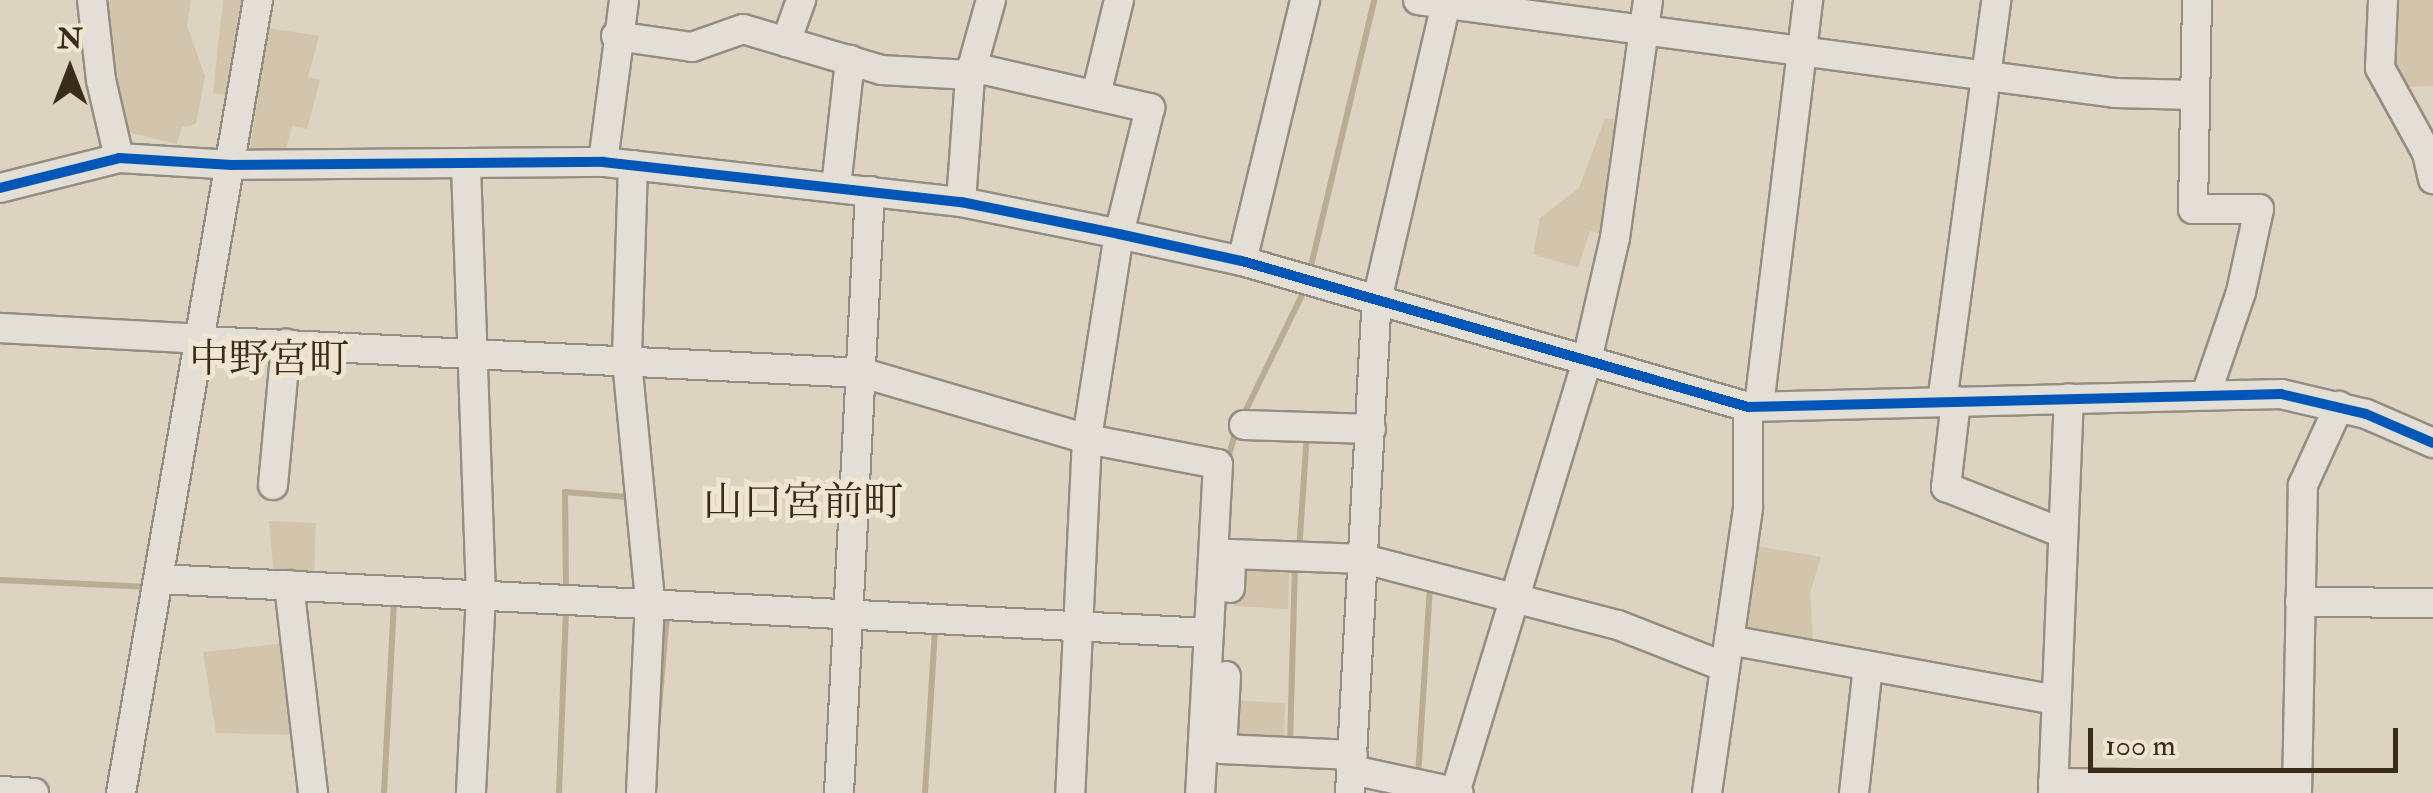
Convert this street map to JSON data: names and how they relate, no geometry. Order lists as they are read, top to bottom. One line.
{"districts":["中野宮町","山口宮前町"],"scale_bar":"100 m","north":"top"}
